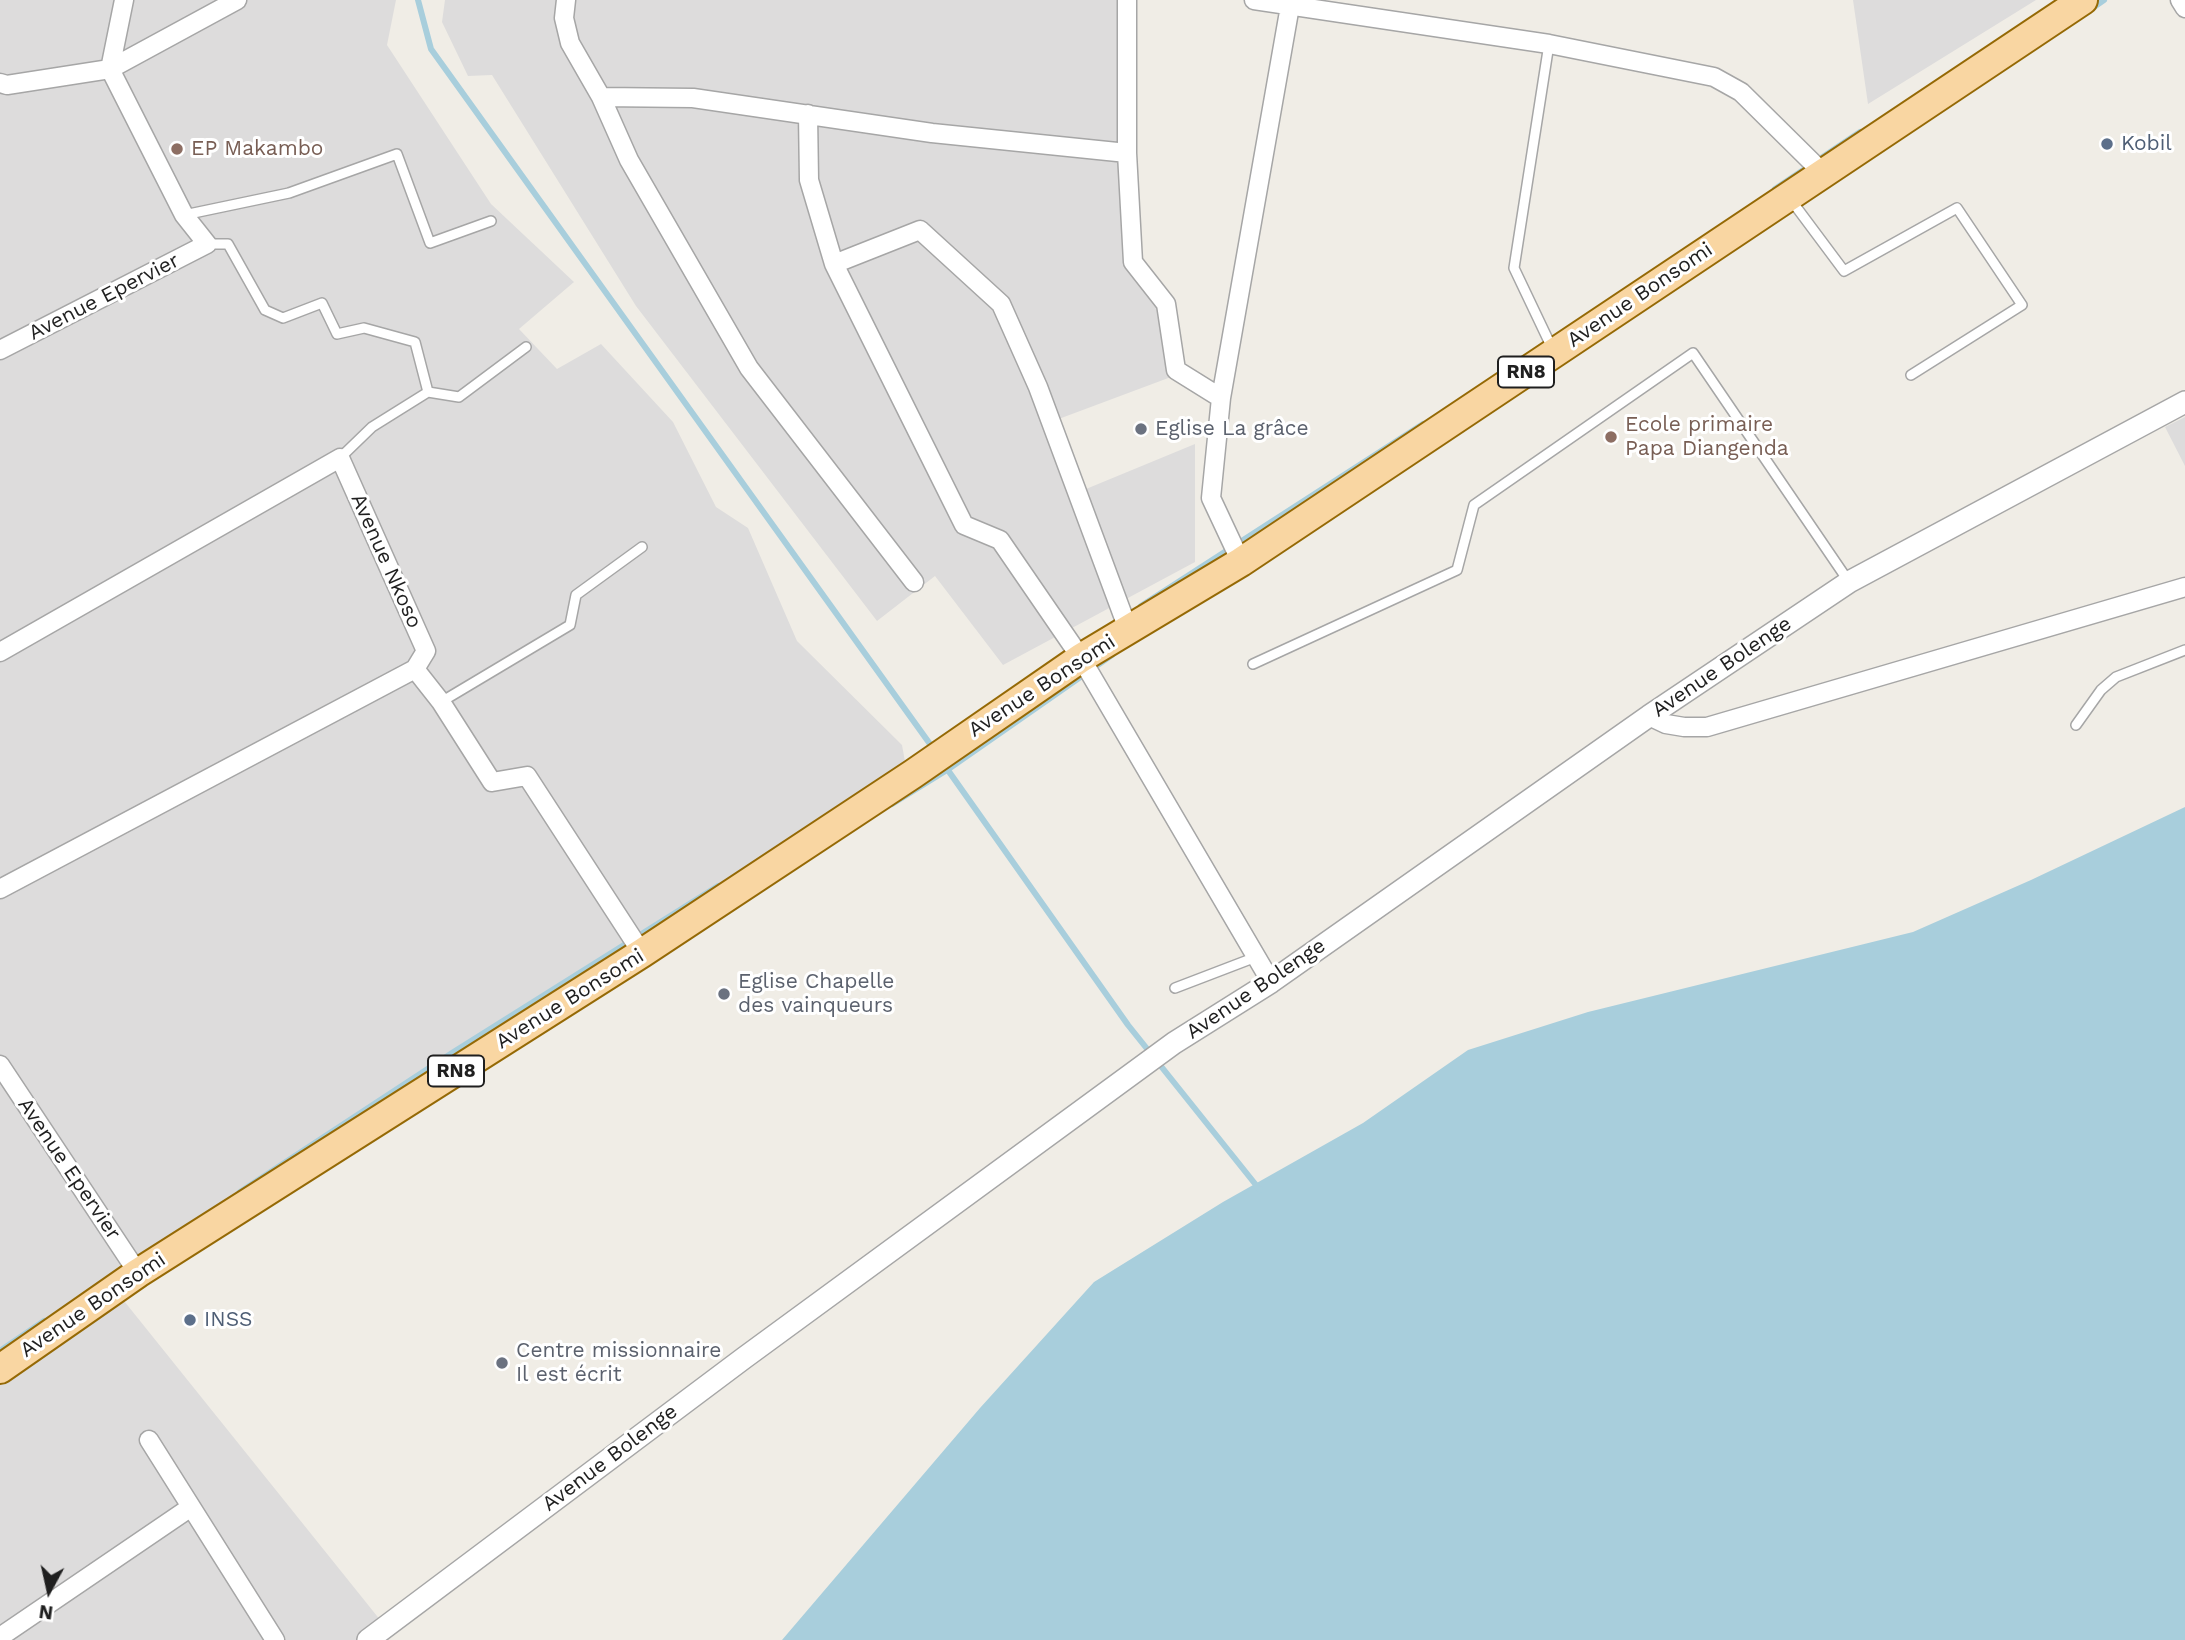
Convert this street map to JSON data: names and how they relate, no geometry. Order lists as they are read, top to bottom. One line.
{"streets":{"main road":["Avenue Bonsomi","RN8"],"street":["Avenue Epervier","Avenue Nkoso","Avenue Bolenge"]},"crossings":[["Avenue Bonsomi","Avenue Epervier"]],"places":["Kobil","EP Makambo","Eglise La grâce","Ecole primaire Papa Diangenda","Eglise Chapelle des vainqueurs","INSS","Centre missionnaire Il est écrit"],"north":"bottom"}
